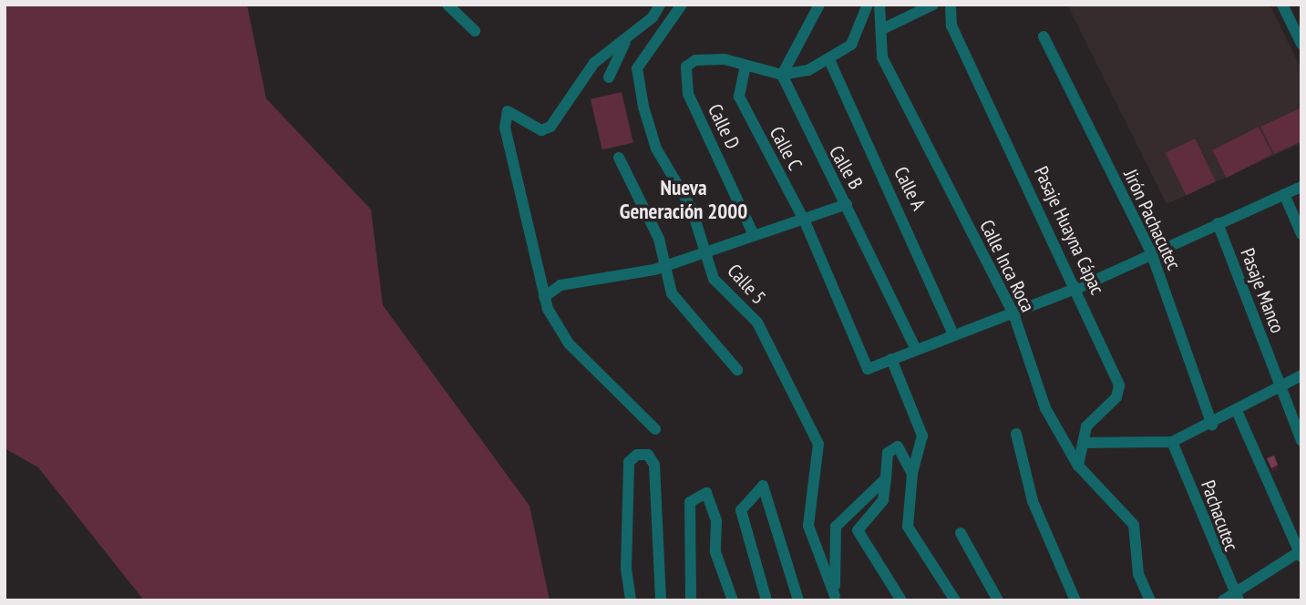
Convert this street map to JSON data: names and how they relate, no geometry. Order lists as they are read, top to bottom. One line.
{"streets":{"street":["Calle D","Calle C","Calle B","Calle A","Jirón Pachacutec","Pasaje Huayna Cápac","Calle Inca Roca","Calle 5","Pasaje Manco","Pachacutec"]},"crossings":[["Calle D","Calle C"],["Pasaje Huayna Cápac","Calle Inca Roca"]],"districts":["Nueva Generación 2000"]}
